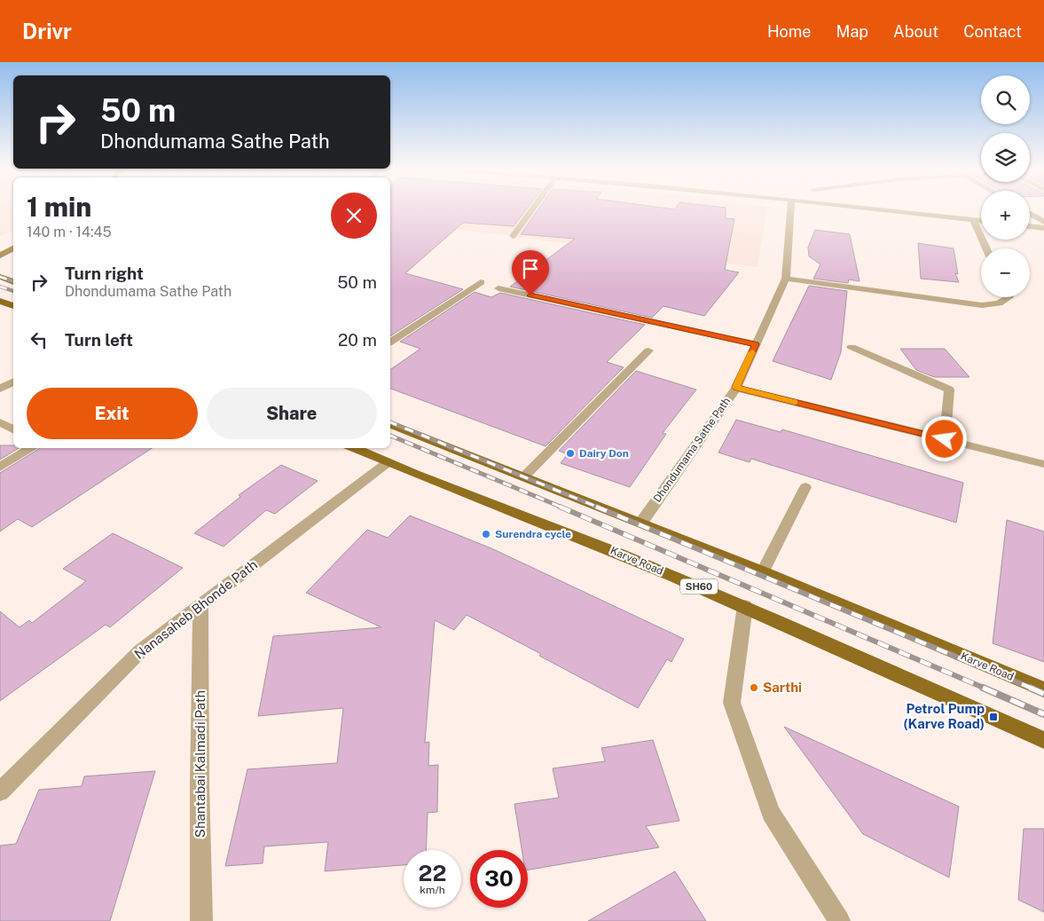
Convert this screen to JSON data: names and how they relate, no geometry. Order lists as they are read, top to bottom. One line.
{"streets":{"main road":["Karve Road","SH60"],"street":["Dhondumama Sathe Path","Nanasaheb Bhonde Path","Shantabai Kalmadi Path"]},"crossings":[["Dhondumama Sathe Path","Karve Road"],["Karve Road","Nanasaheb Bhonde Path"],["Nanasaheb Bhonde Path","Shantabai Kalmadi Path"]],"places":{"other":["Dairy Don","Surendra cycle","Sarthi"],"transit":["Petrol Pump (Karve Road)"]},"page":{"header":"Drivr","nav":["Home","Map","About","Contact"],"map_buttons":["+","−"],"turn":["50 m","Dhondumama Sathe Path"],"heading":["1 min","140 m · 14:45"],"list":[{"name":"Turn right","note":"Dhondumama Sathe Path","value":"50 m"},{"name":"Turn left","value":"20 m"}],"buttons":["Exit","Share"],"speed":"22 km/h","limit":"30"}}
